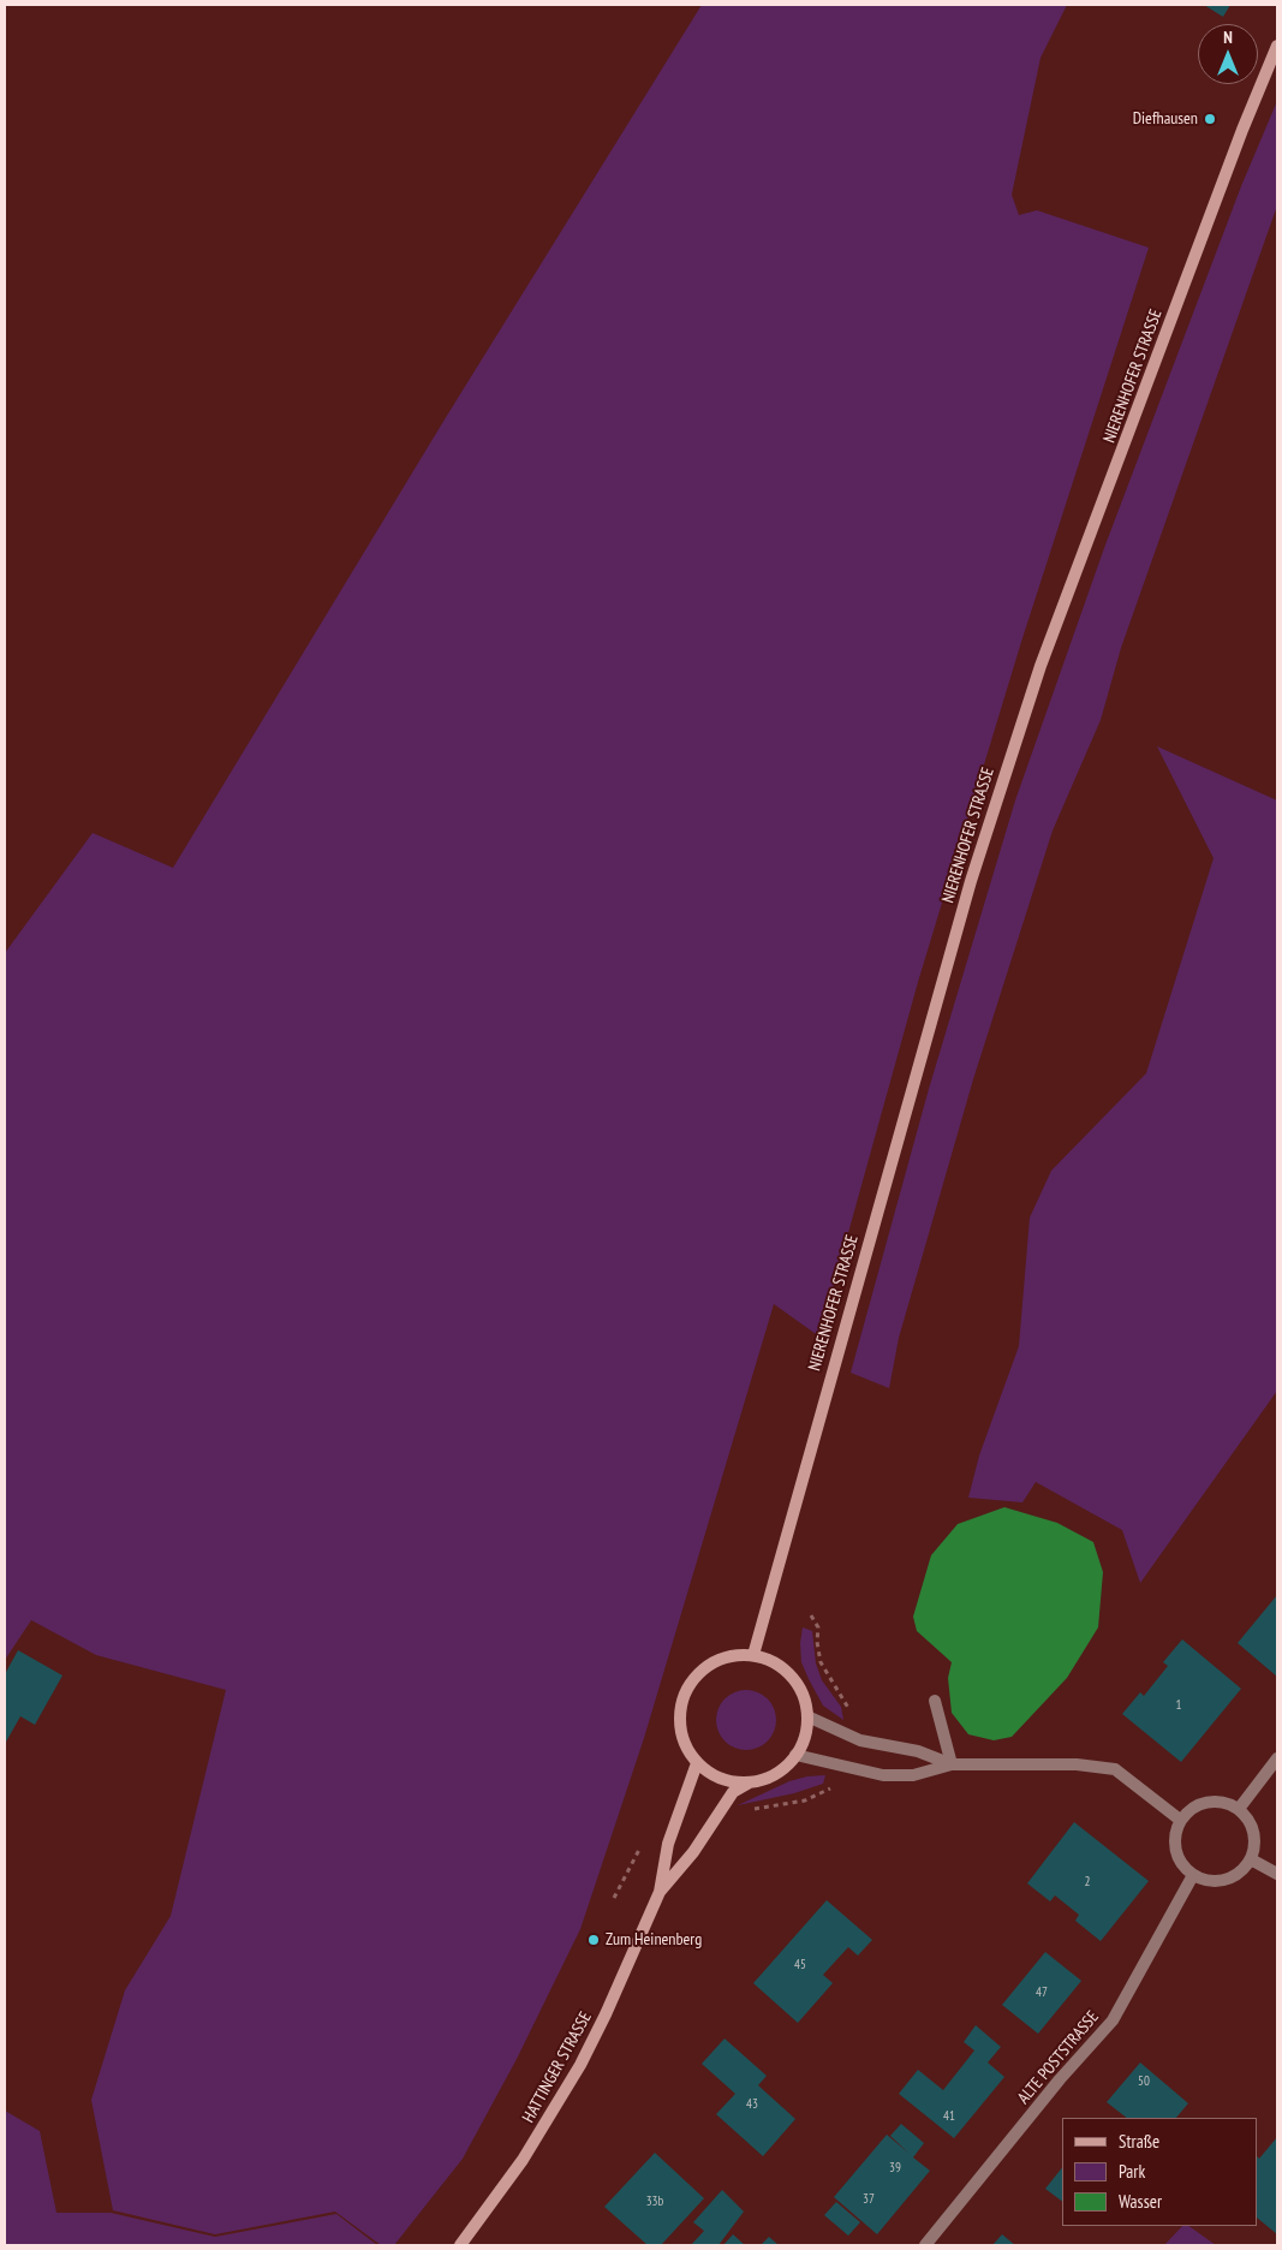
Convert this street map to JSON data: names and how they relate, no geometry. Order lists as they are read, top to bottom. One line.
{"streets":{"main road":["NIERENHOFER STRASSE","HATTINGER STRASSE"],"street":["ALTE POSTSTRASSE"]},"crossings":[["NIERENHOFER STRASSE","HATTINGER STRASSE"]],"places":["Diefhausen","Zum Heinenberg"],"house_numbers":["1","2","45","47","50","43","41","39","37","33b"],"legend":["Straße","Park","Wasser"],"north":"top"}
